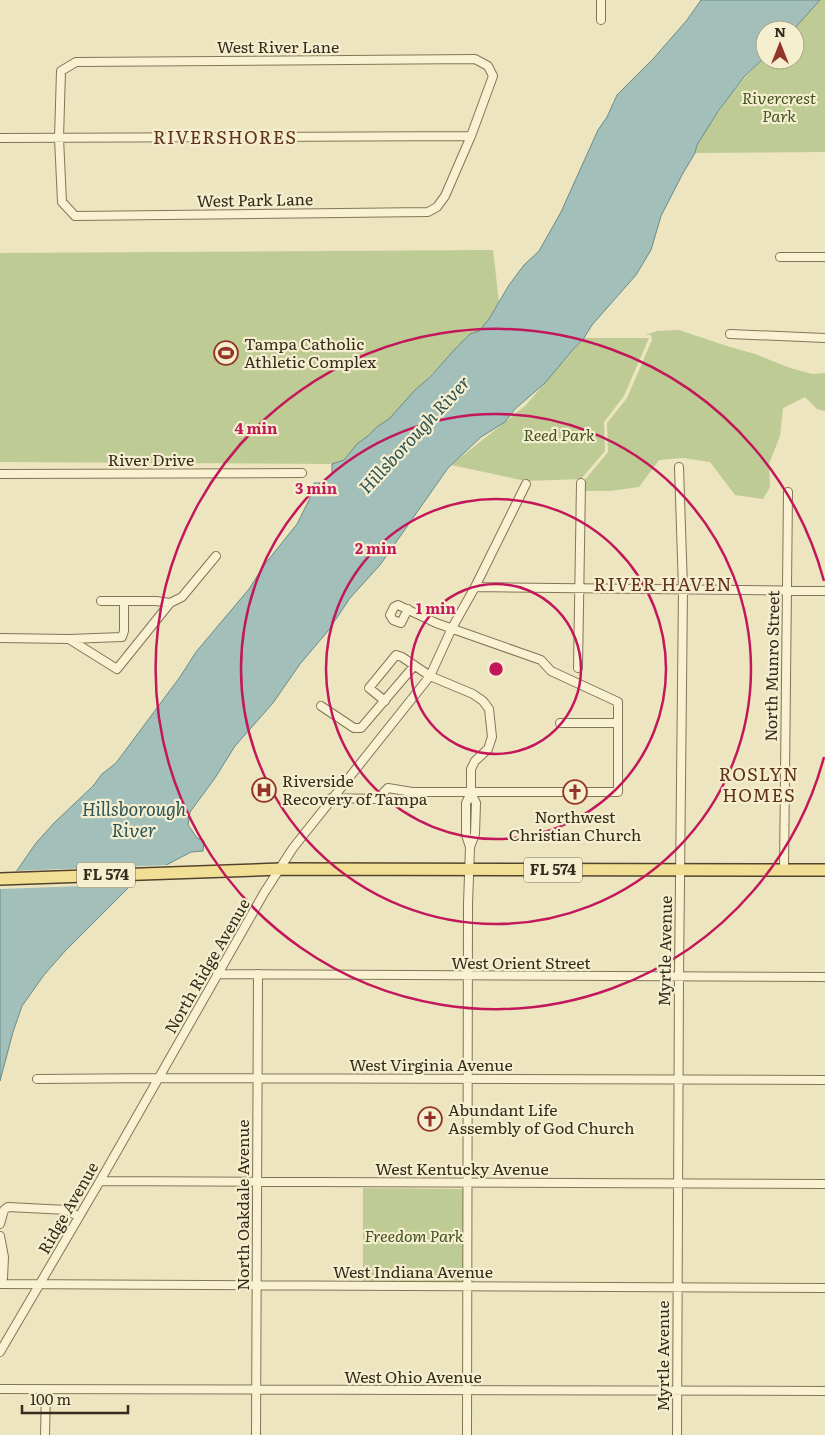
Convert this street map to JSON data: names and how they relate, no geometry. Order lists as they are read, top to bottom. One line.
{"streets":{"main road":["FL 574"],"street":["West River Lane","West Park Lane","River Drive","North Munro Street","Myrtle Avenue","West Orient Street","North Ridge Avenue","West Virginia Avenue","West Kentucky Avenue","North Oakdale Avenue","Ridge Avenue","West Indiana Avenue","West Ohio Avenue"]},"crossings":[["West River Lane","West Park Lane"],["North Munro Street","FL 574"],["FL 574","Myrtle Avenue"],["FL 574","North Ridge Avenue"],["Myrtle Avenue","West Orient Street"],["Myrtle Avenue","West Virginia Avenue"],["Myrtle Avenue","West Kentucky Avenue"],["Myrtle Avenue","West Indiana Avenue"],["Myrtle Avenue","West Ohio Avenue"],["West Orient Street","North Ridge Avenue"],["West Orient Street","North Oakdale Avenue"],["North Ridge Avenue","West Virginia Avenue"],["North Ridge Avenue","Ridge Avenue"],["West Virginia Avenue","North Oakdale Avenue"],["West Virginia Avenue","Ridge Avenue"],["West Kentucky Avenue","North Oakdale Avenue"],["West Kentucky Avenue","Ridge Avenue"],["North Oakdale Avenue","West Indiana Avenue"],["North Oakdale Avenue","West Ohio Avenue"],["Ridge Avenue","West Indiana Avenue"]],"districts":["RIVERSHORES","RIVER HAVEN","ROSLYN HOMES"],"water":["Hillsborough River"],"parks":["Rivercrest Park","Reed Park","Freedom Park"],"places":{"sports":["Tampa Catholic Athletic Complex"],"hospital":["Riverside Recovery of Tampa"],"church":["Northwest Christian Church","Abundant Life Assembly of God Church"]},"scale_bar":"100 m","north":"top","rings":["4 min","3 min","2 min","1 min"]}
